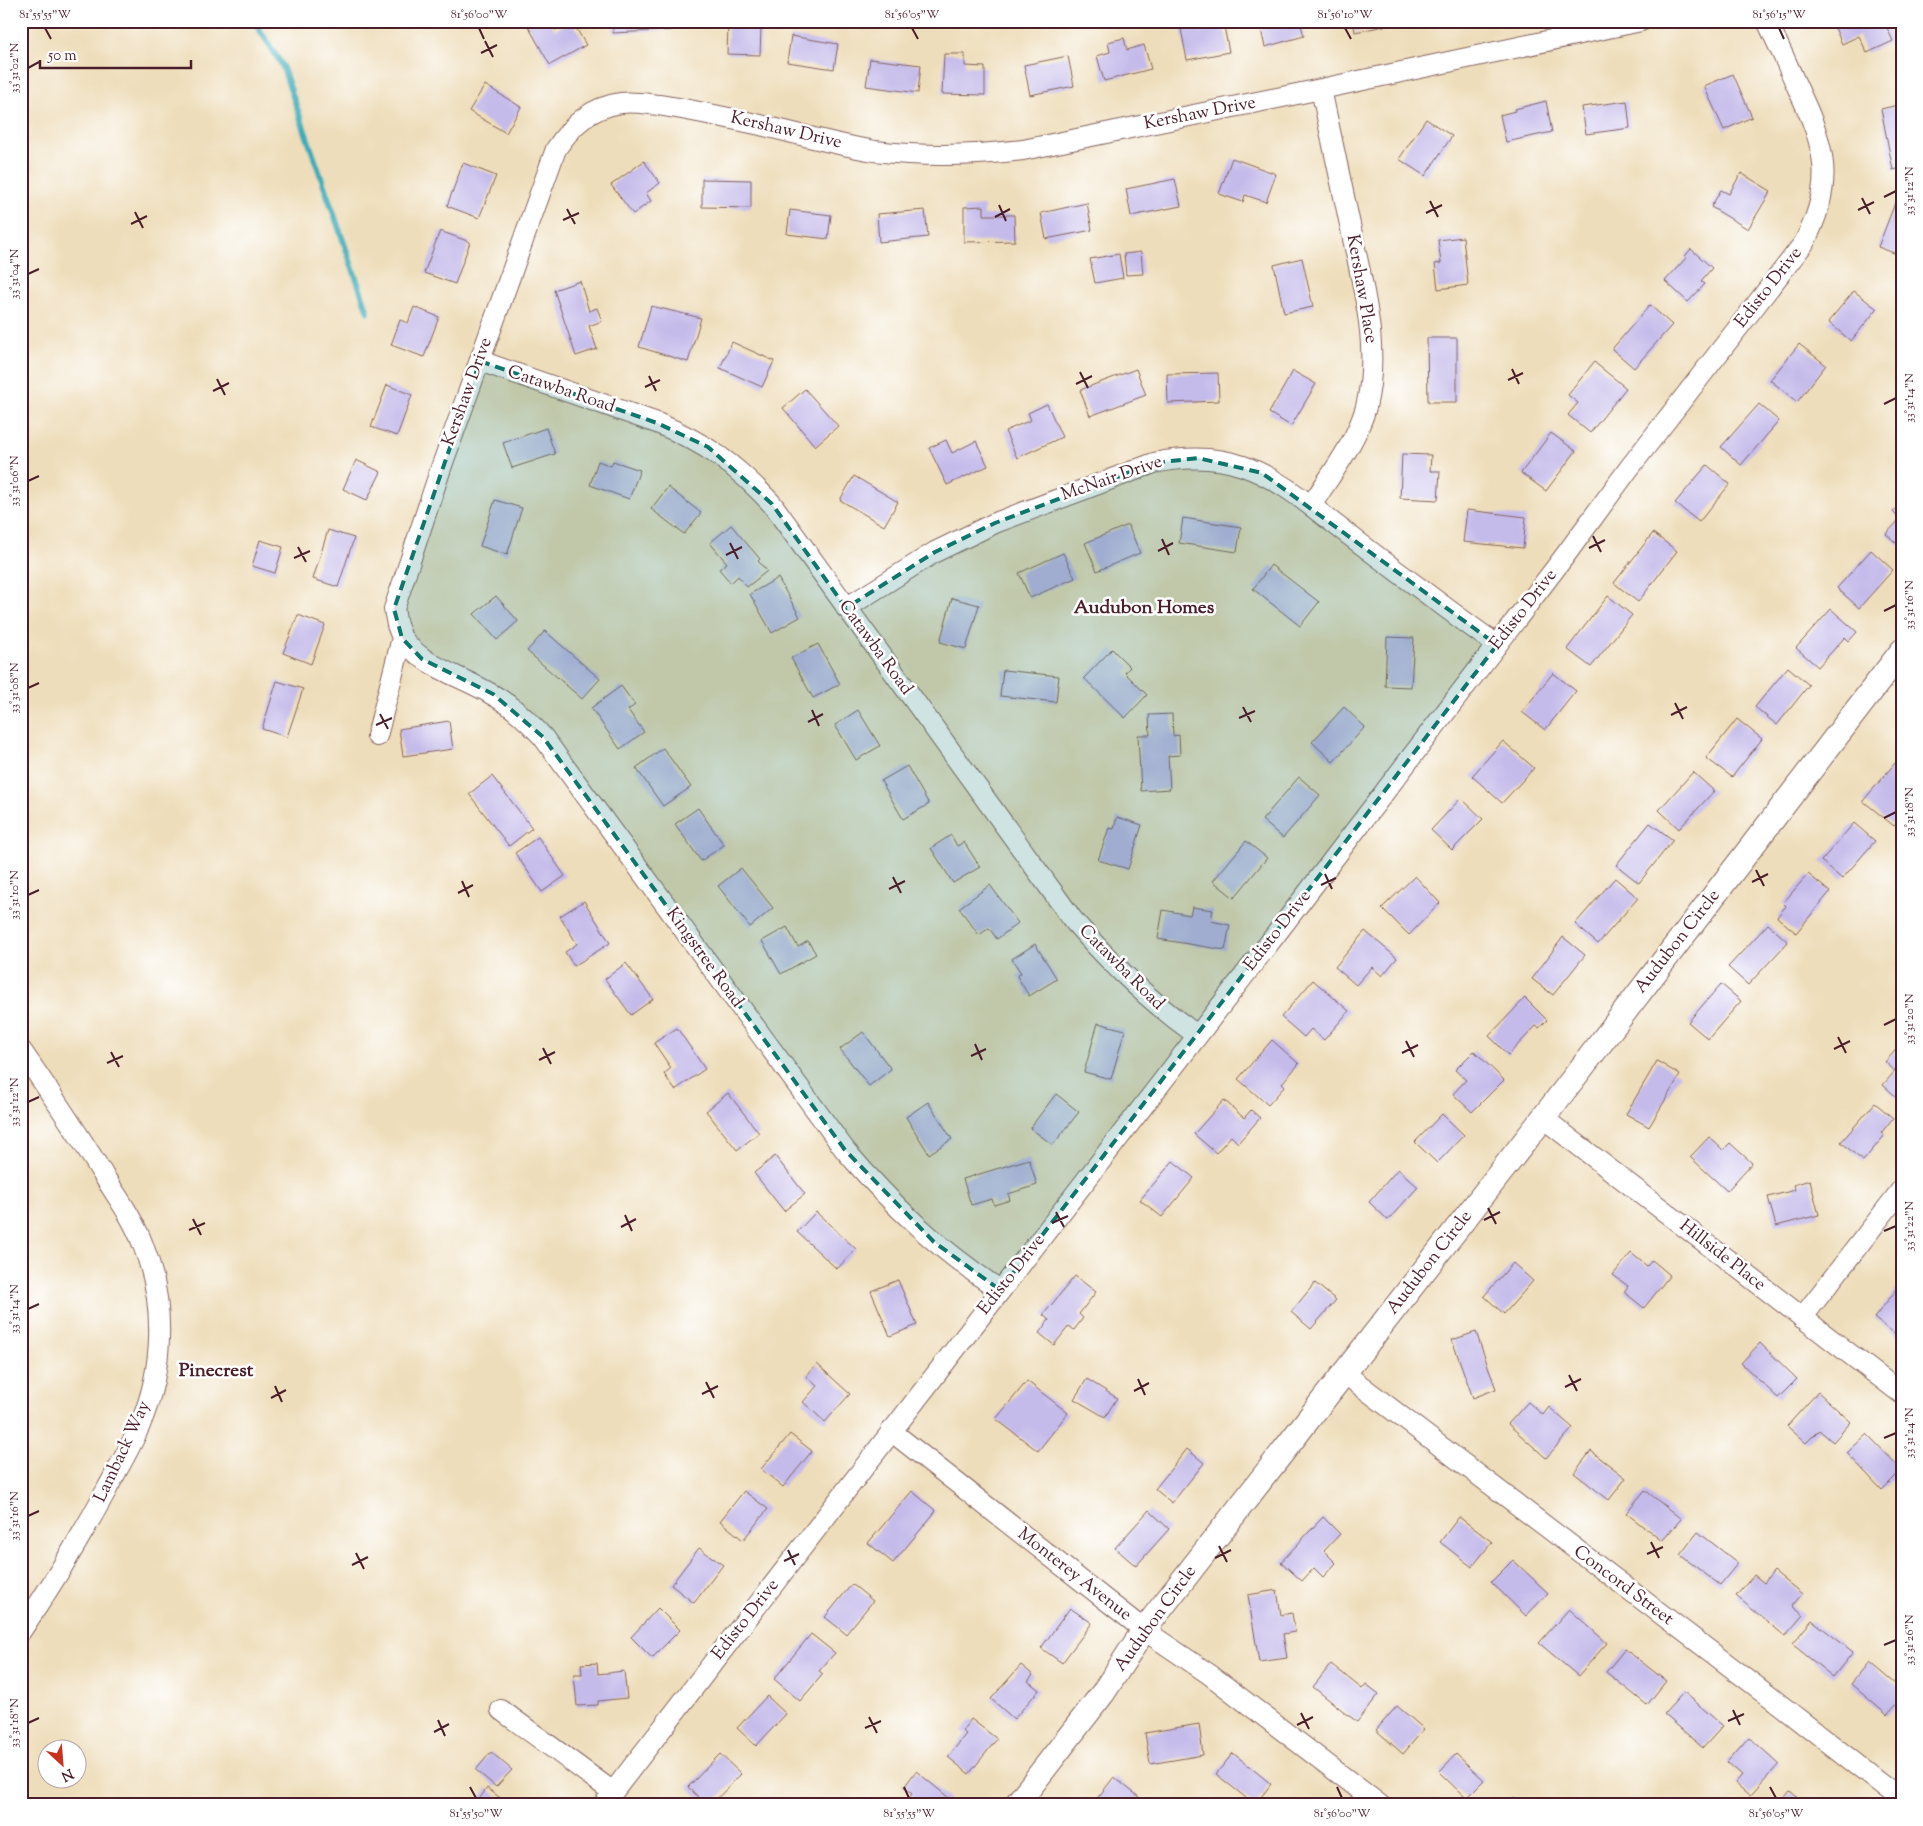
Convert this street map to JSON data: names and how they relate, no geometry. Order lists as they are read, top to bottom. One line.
{"streets":{"street":["Kershaw Drive","Edisto Drive","Kershaw Place","Catawba Road","McNair Drive","Audubon Circle","Kingstree Road","Hillside Place","Lamback Way","Monterey Avenue","Concord Street"]},"crossings":[["Kershaw Drive","Kershaw Place"],["Kershaw Drive","Catawba Road"],["Kershaw Drive","Kingstree Road"],["Edisto Drive","Catawba Road"],["Edisto Drive","McNair Drive"],["Edisto Drive","Kingstree Road"],["Edisto Drive","Monterey Avenue"],["Kershaw Place","McNair Drive"],["Catawba Road","McNair Drive"],["Audubon Circle","Hillside Place"],["Audubon Circle","Monterey Avenue"],["Audubon Circle","Concord Street"]],"districts":["Audubon Homes","Pinecrest"],"scale_bar":"50 m","north":"bottom right","coordinates":["81°55'55\"W","81°56'00\"W","81°56'05\"W","81°56'10\"W","81°56'15\"W","33°31'02\"N","33°31'12\"N","33°31'04\"N","33°31'14\"N","33°31'06\"N","33°31'16\"N","33°31'08\"N","33°31'18\"N","33°31'10\"N","33°31'20\"N","33°31'22\"N","33°31'24\"N","33°31'26\"N","81°55'50\"W"]}
